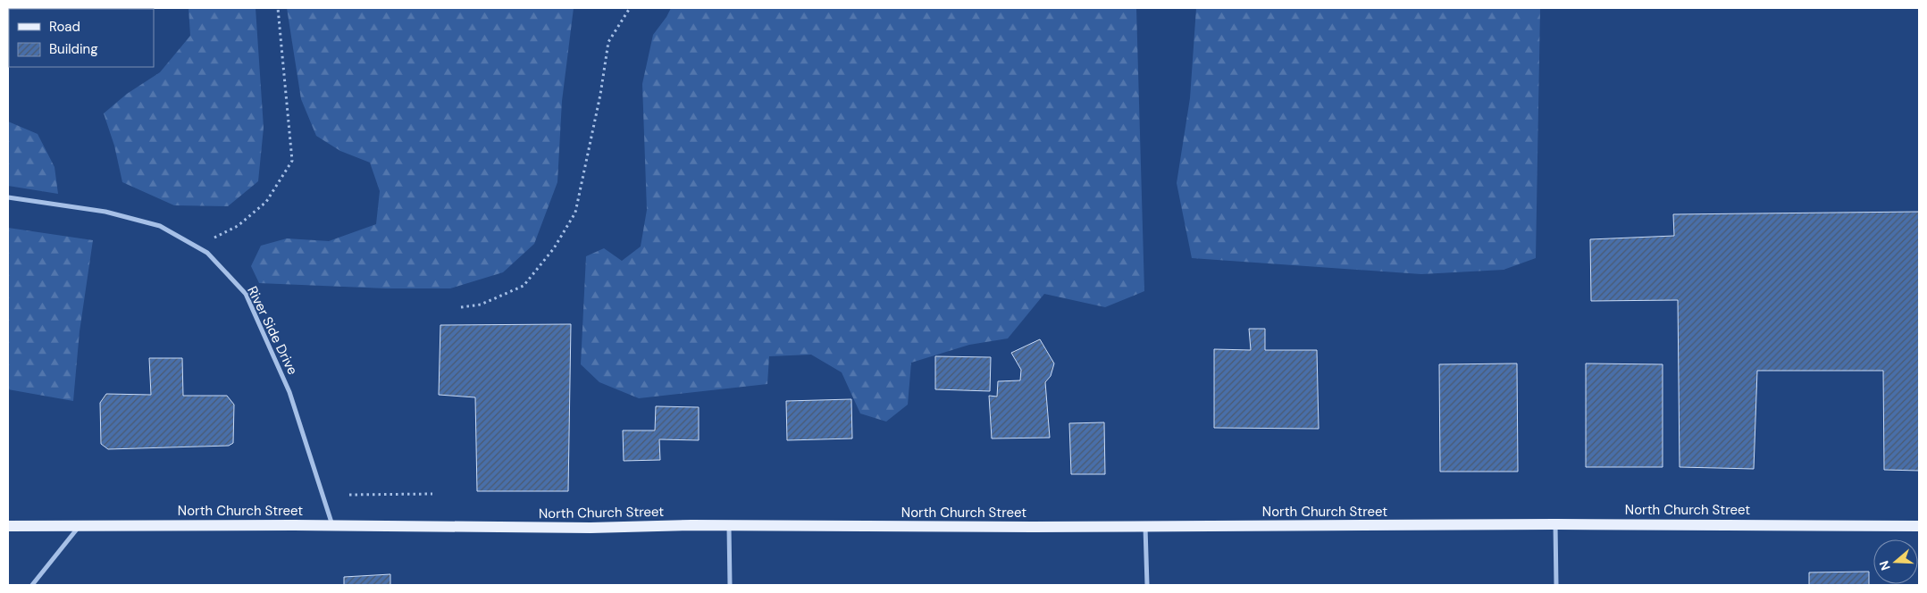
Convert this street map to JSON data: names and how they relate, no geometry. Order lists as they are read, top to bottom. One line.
{"streets":{"main road":["North Church Street"],"street":["River Side Drive"]},"crossings":[["River Side Drive","North Church Street"]],"legend":["Road","Building"],"north":"left"}
